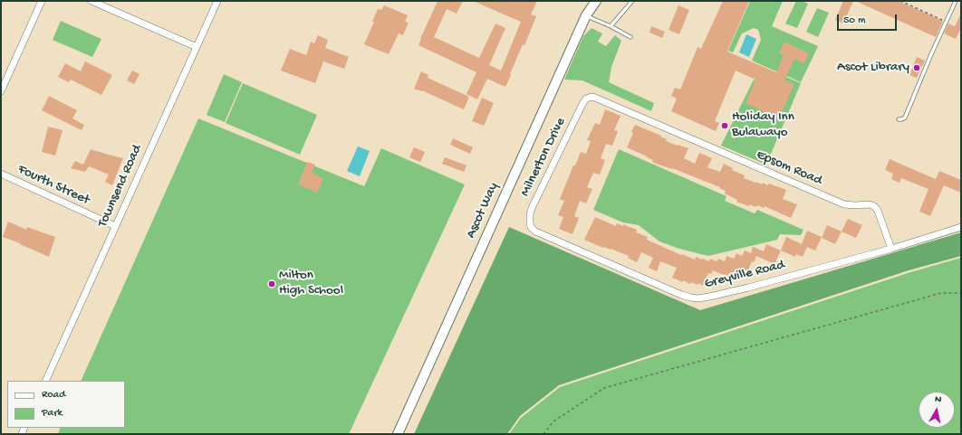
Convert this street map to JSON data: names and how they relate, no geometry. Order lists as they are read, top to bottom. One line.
{"streets":{"main road":["Ascot Way"],"street":["Milnerton Drive","Epsom Road","Fourth Street","Townsend Road","Greyville Road"]},"crossings":[["Milnerton Drive","Epsom Road"],["Milnerton Drive","Greyville Road"],["Epsom Road","Greyville Road"],["Fourth Street","Townsend Road"]],"places":["Ascot Library","Holiday Inn Bulawayo","Milton High School"],"legend":["Road","Park"],"scale_bar":"50 m","north":"top"}
